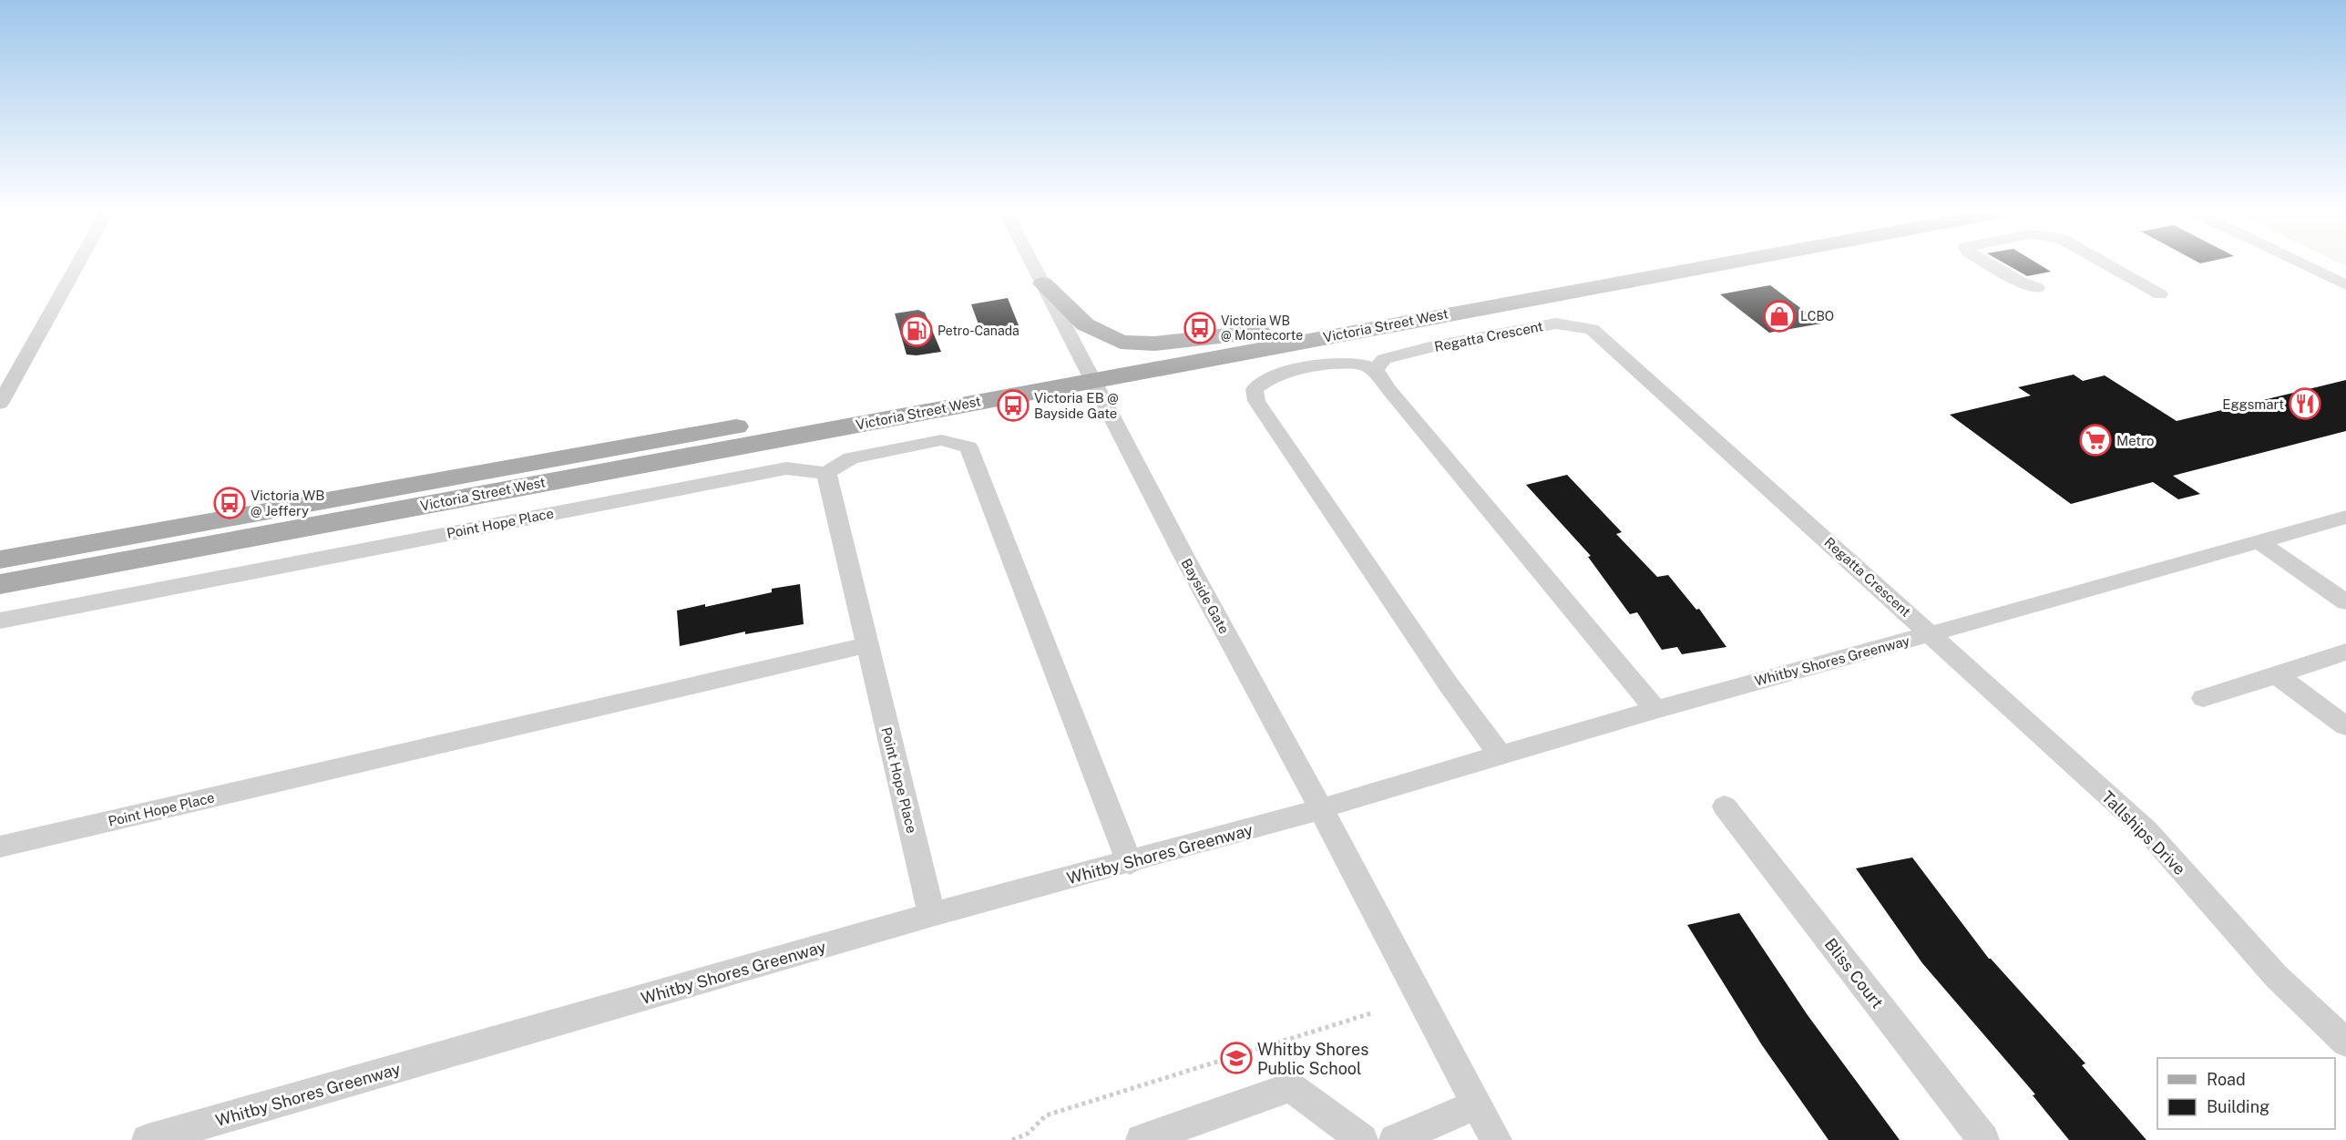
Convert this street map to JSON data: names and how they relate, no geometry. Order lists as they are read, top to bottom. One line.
{"streets":{"main road":["Victoria Street West"],"street":["Regatta Crescent","Point Hope Place","Bayside Gate","Whitby Shores Greenway","Tallships Drive","Bliss Court"]},"crossings":[["Victoria Street West","Bayside Gate"],["Regatta Crescent","Whitby Shores Greenway"],["Regatta Crescent","Tallships Drive"],["Point Hope Place","Whitby Shores Greenway"],["Bayside Gate","Whitby Shores Greenway"],["Whitby Shores Greenway","Tallships Drive"]],"places":{"shop":["LCBO"],"bus stop":["Victoria WB @ Montecorte","Victoria EB @ Bayside Gate","Victoria WB @ Jeffery"],"fuel station":["Petro-Canada"],"restaurant":["Eggsmart"],"supermarket":["Metro"],"school or university":["Whitby Shores Public School"]},"legend":["Road","Building"]}
